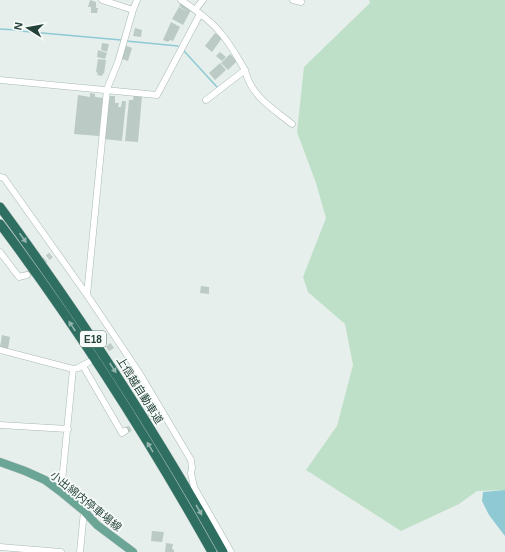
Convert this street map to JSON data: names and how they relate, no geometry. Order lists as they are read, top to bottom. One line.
{"streets":{"highway":["E18","上信越自動車道"],"main road":["小出綿内停車場線"]},"north":"left"}
